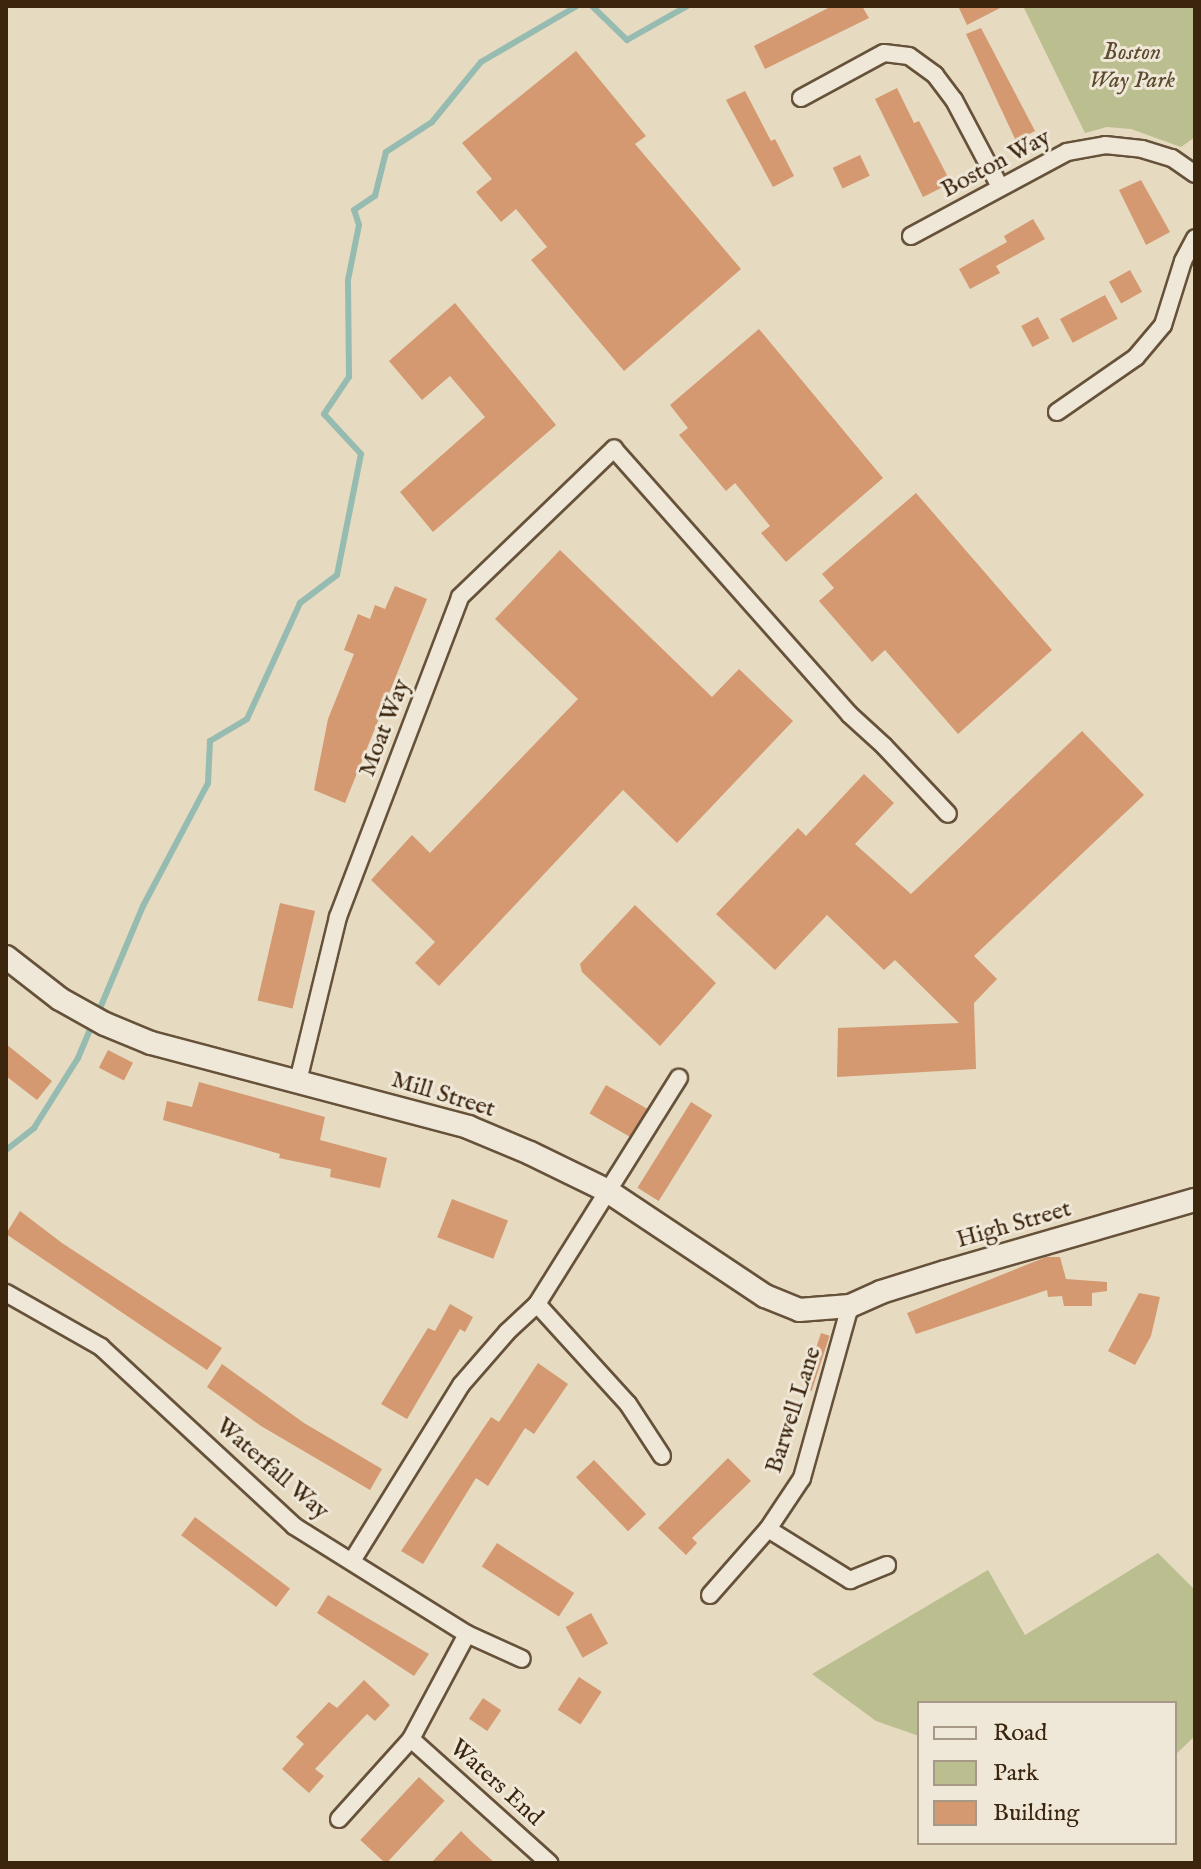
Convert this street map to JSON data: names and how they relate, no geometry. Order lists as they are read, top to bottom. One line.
{"streets":{"street":["Boston Way","Moat Way","Mill Street","High Street","Barwell Lane","Waterfall Way","Waters End"]},"crossings":[["Moat Way","Mill Street"],["Mill Street","High Street"],["Mill Street","Barwell Lane"],["High Street","Barwell Lane"]],"parks":["Boston Way Park"],"legend":["Road","Park","Building"]}
